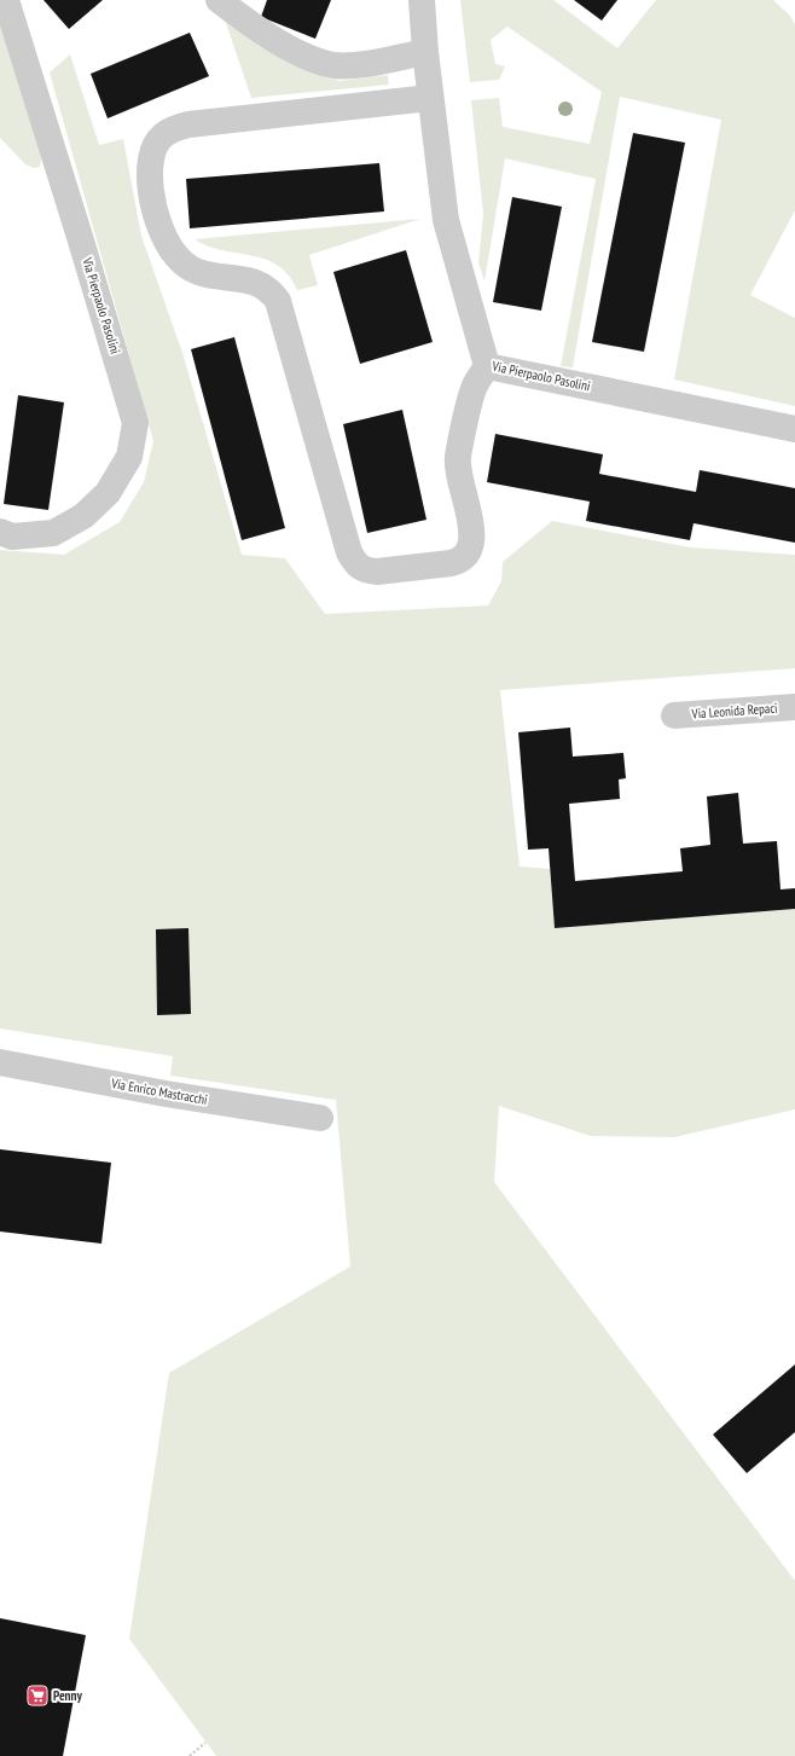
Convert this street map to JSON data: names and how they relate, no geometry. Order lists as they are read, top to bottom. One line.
{"streets":{"street":["Via Pierpaolo Pasolini","Via Leonida Repaci","Via Enrico Mastracchi"]},"places":{"supermarket":["Penny"]}}
